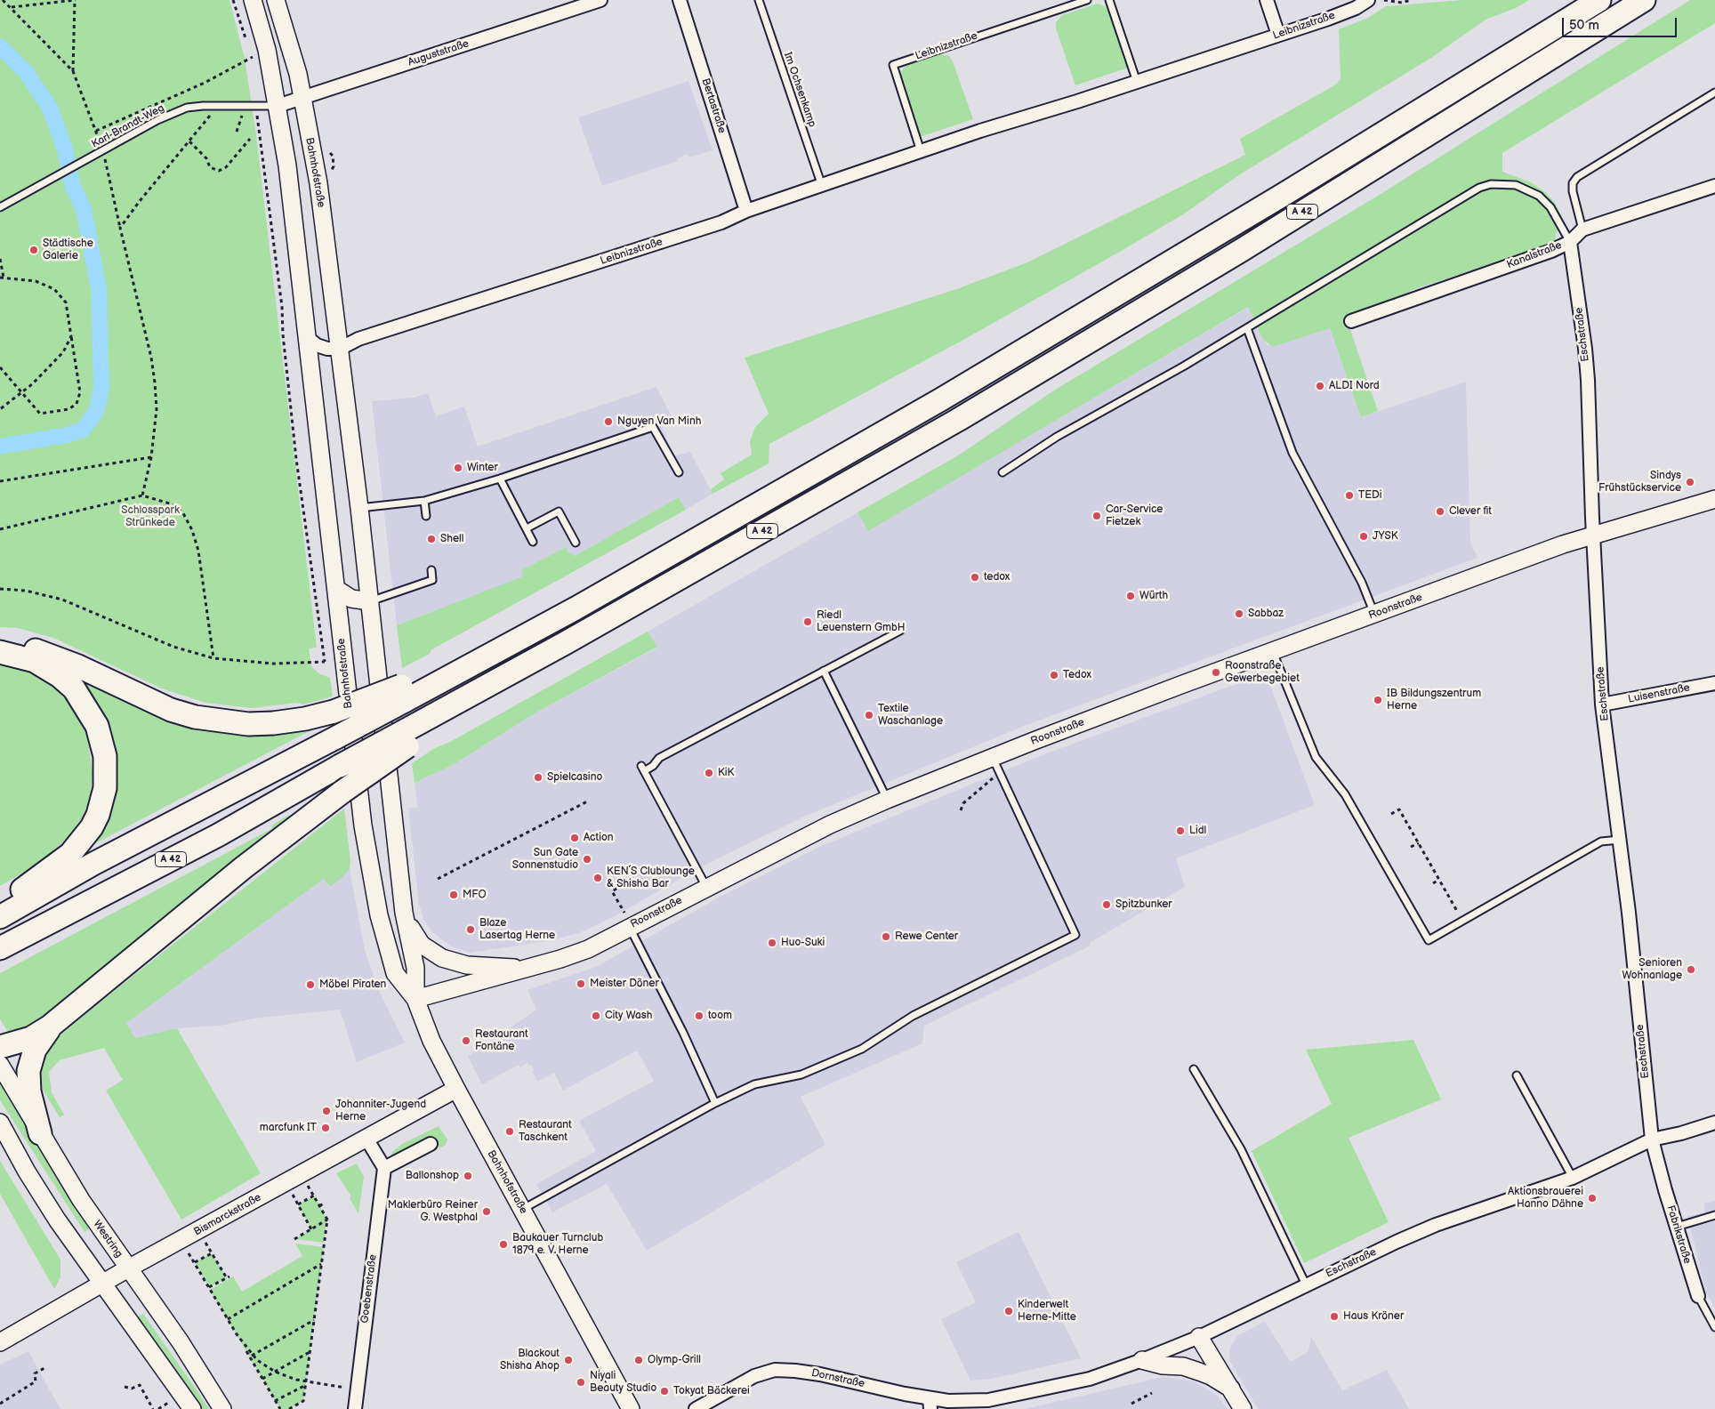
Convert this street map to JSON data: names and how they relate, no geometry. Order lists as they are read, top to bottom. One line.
{"streets":{"highway":["A 42"],"street":["Leibnizstraße","Auguststraße","Bertastraße","Bahnhofstraße","Kanalstraße","Eschstraße","Roonstraße","Luisenstraße","Bismarckstraße","Fabrikstraße","Westring","Goebenstraße","Dornstraße"],"lane":["Im Ochsenkamp","Karl-Brandt-Weg"]},"crossings":[["Leibnizstraße","Im Ochsenkamp"],["Leibnizstraße","Bertastraße"],["Leibnizstraße","Bahnhofstraße"],["Auguststraße","Karl-Brandt-Weg"],["Auguststraße","Bahnhofstraße"],["Karl-Brandt-Weg","Bahnhofstraße"],["Bahnhofstraße","Roonstraße"],["Bahnhofstraße","Bismarckstraße"],["Kanalstraße","Eschstraße"],["Eschstraße","Roonstraße"],["Eschstraße","Luisenstraße"],["Eschstraße","Fabrikstraße"],["Eschstraße","Dornstraße"],["Bismarckstraße","Westring"]],"parks":["Schlosspark Strünkede"],"places":["Städtische Galerie","ALDI Nord","Nguyen Van Minh","Winter","Sindys Frühstückservice","TEDi","Clever fit","Car-Service Fietzek","JYSK","Shell","tedox","Würth","Sabbaz","Riedl Leuenstern GmbH","Roonstraße Gewerbegebiet","Tedox","IB Bildungszentrum Herne","Textile Waschanlage","KiK","Spielcasino","Lidl","Action","Sun Gate Sonnenstudio","KEN´S Clublounge & Shisha Bar","MFO","Spitzbunker","Blaze Lasertag Herne","Rewe Center","Huo-Suki","Senioren Wohnanlage","Meister Döner","Möbel Piraten","City Wash","toom","Restaurant Fontäne","Johanniter-Jugend Herne","marcfunk IT","Restaurant Taschkent","Ballonshop","Aktionsbrauerei Hanno Dähne","Maklerbüro Reiner G. Westphal","Baukauer Turnclub 1879 e. V. Herne","Kinderwelt Herne-Mitte","Haus Kröner","Blackout Shisha Ahop","Olymp-Grill","Niyali Beauty Studio","Tokyat Bäckerei"],"scale_bar":"50 m"}
